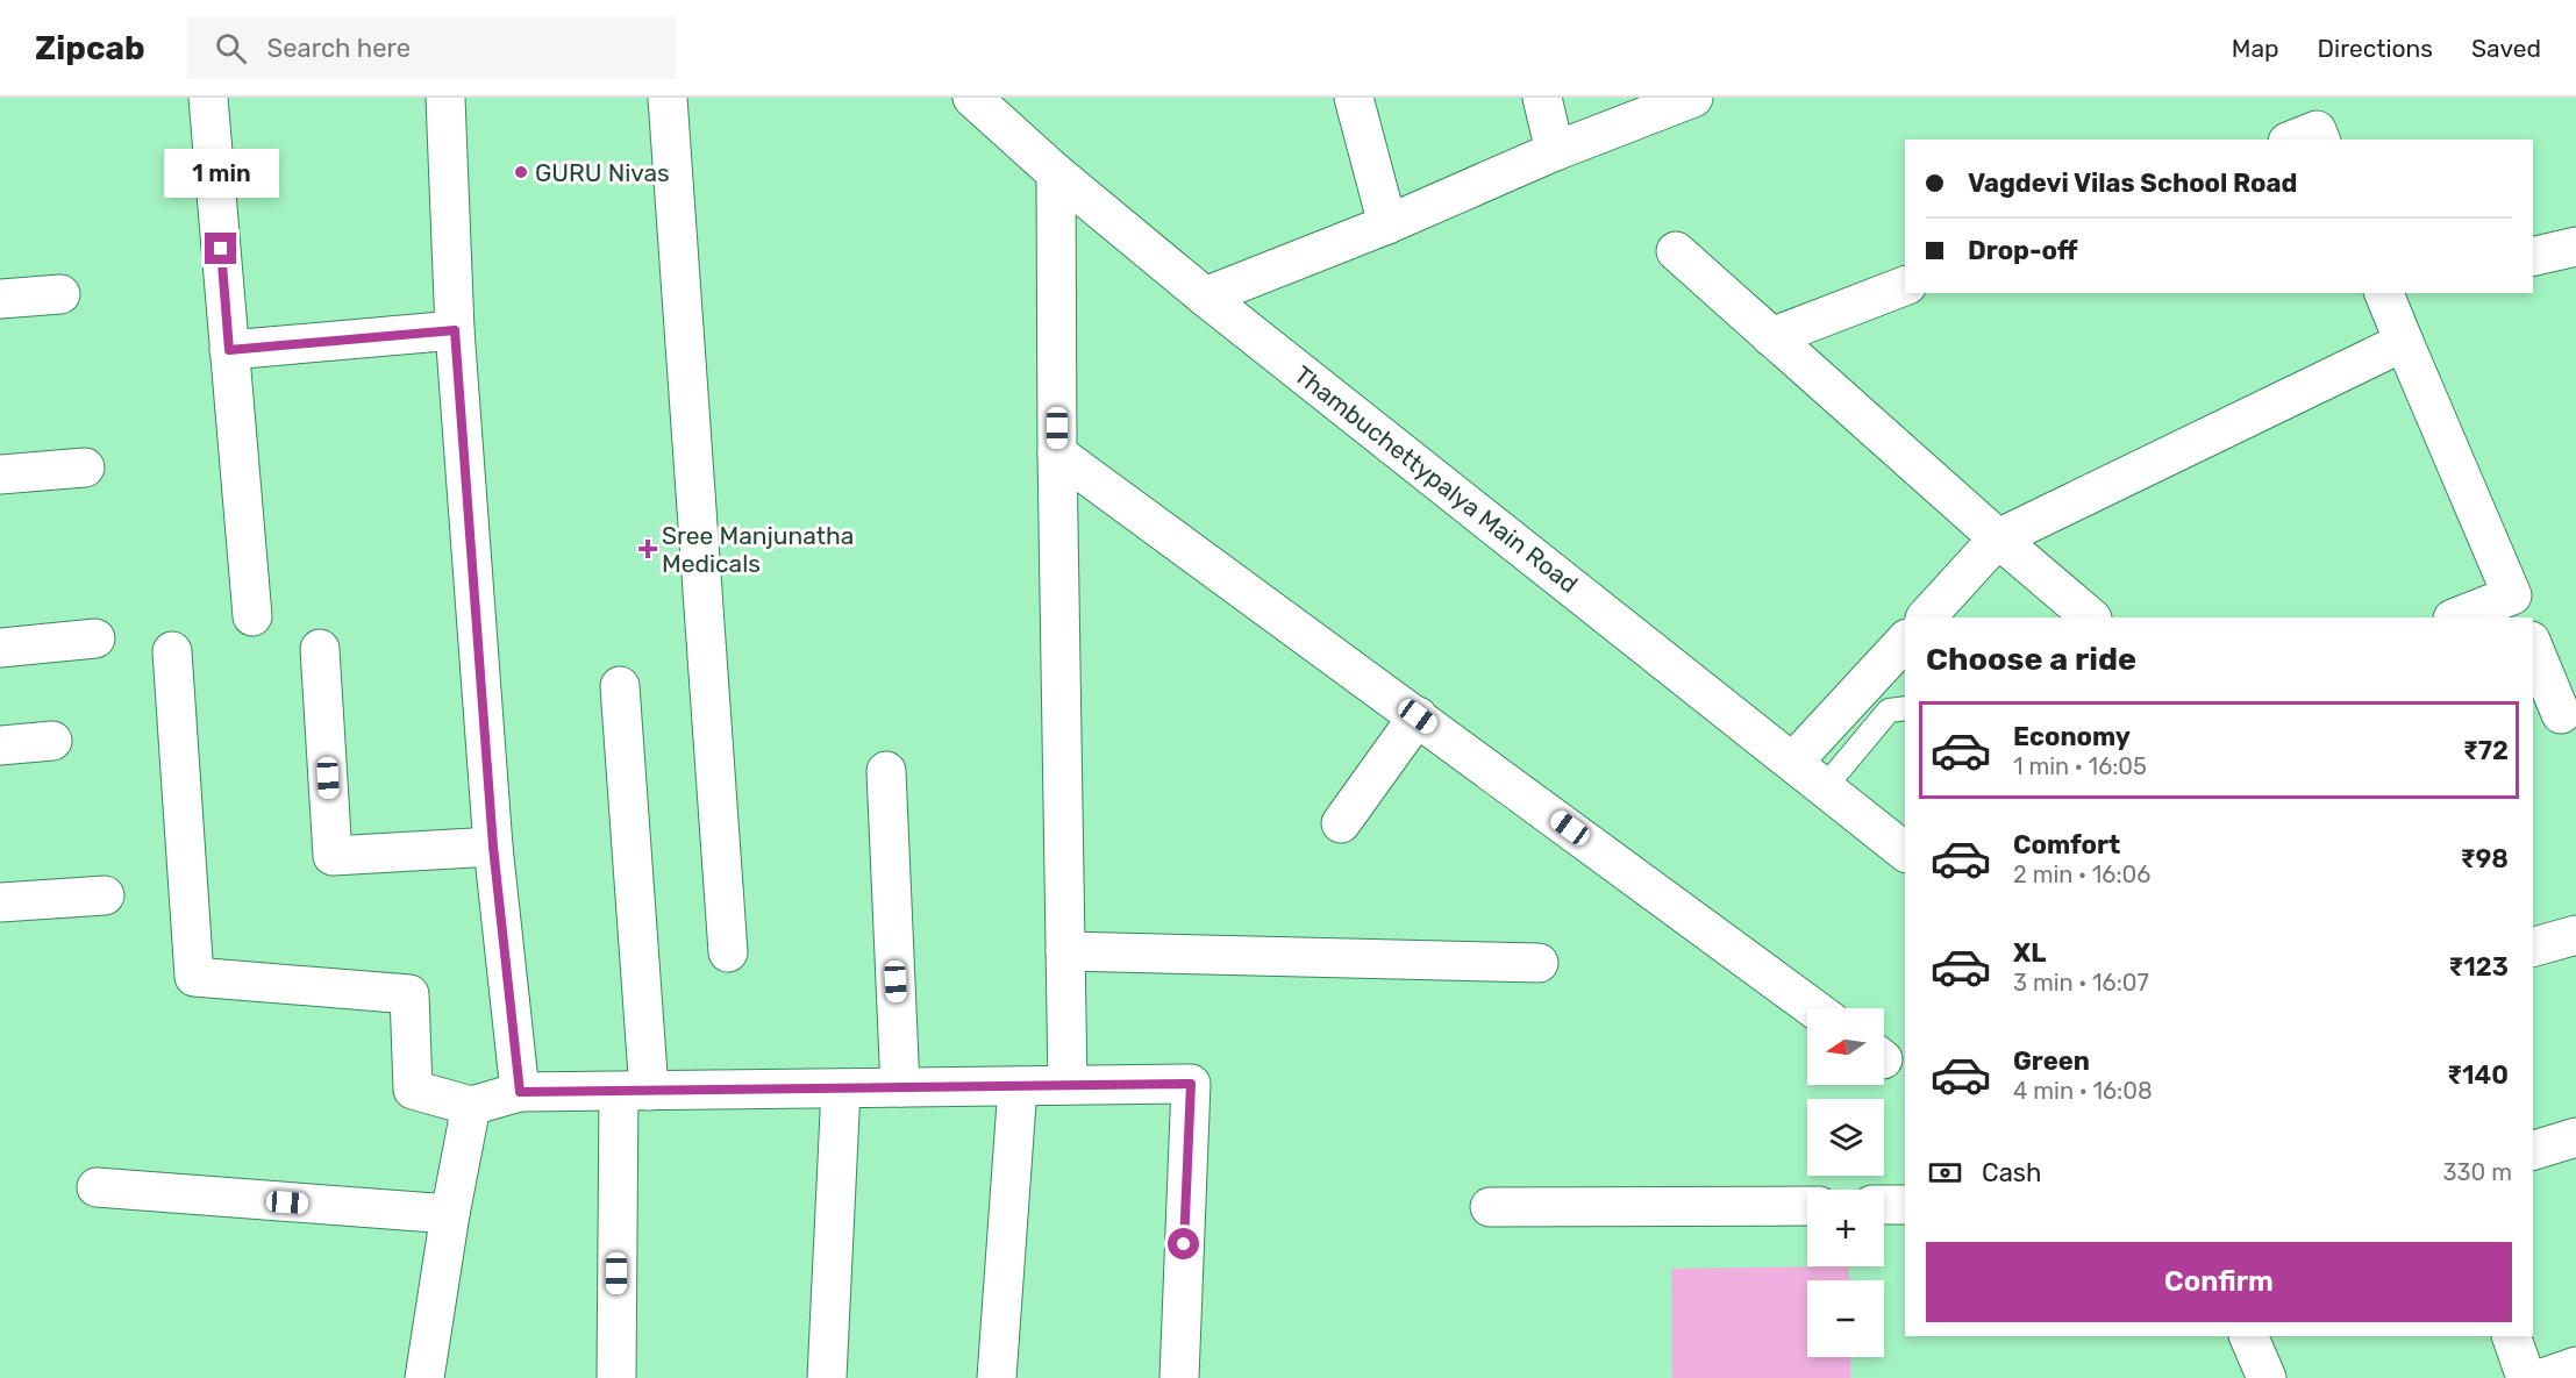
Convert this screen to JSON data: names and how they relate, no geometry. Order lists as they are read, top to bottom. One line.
{"streets":{"street":["Thambuchettypalya Main Road"]},"places":{"other":["GURU Nivas"],"health":["Sree Manjunatha Medicals"]},"north":"left","page":{"header":"Zipcab","search":"Search here","nav":["Map","Directions","Saved"],"banner":["Vagdevi Vilas School Road","Drop-off"],"bubble":"1 min","heading":"Choose a ride","list":[{"name":"Economy","note":"1 min · 16:05","value":"₹72"},{"name":"Comfort","note":"2 min · 16:06","value":"₹98"},{"name":"XL","note":"3 min · 16:07","value":"₹123"},{"name":"Green","note":"4 min · 16:08","value":"₹140"}],"map_buttons":["+","−"],"pay":["Cash","330 m"],"buttons":"Confirm"}}
